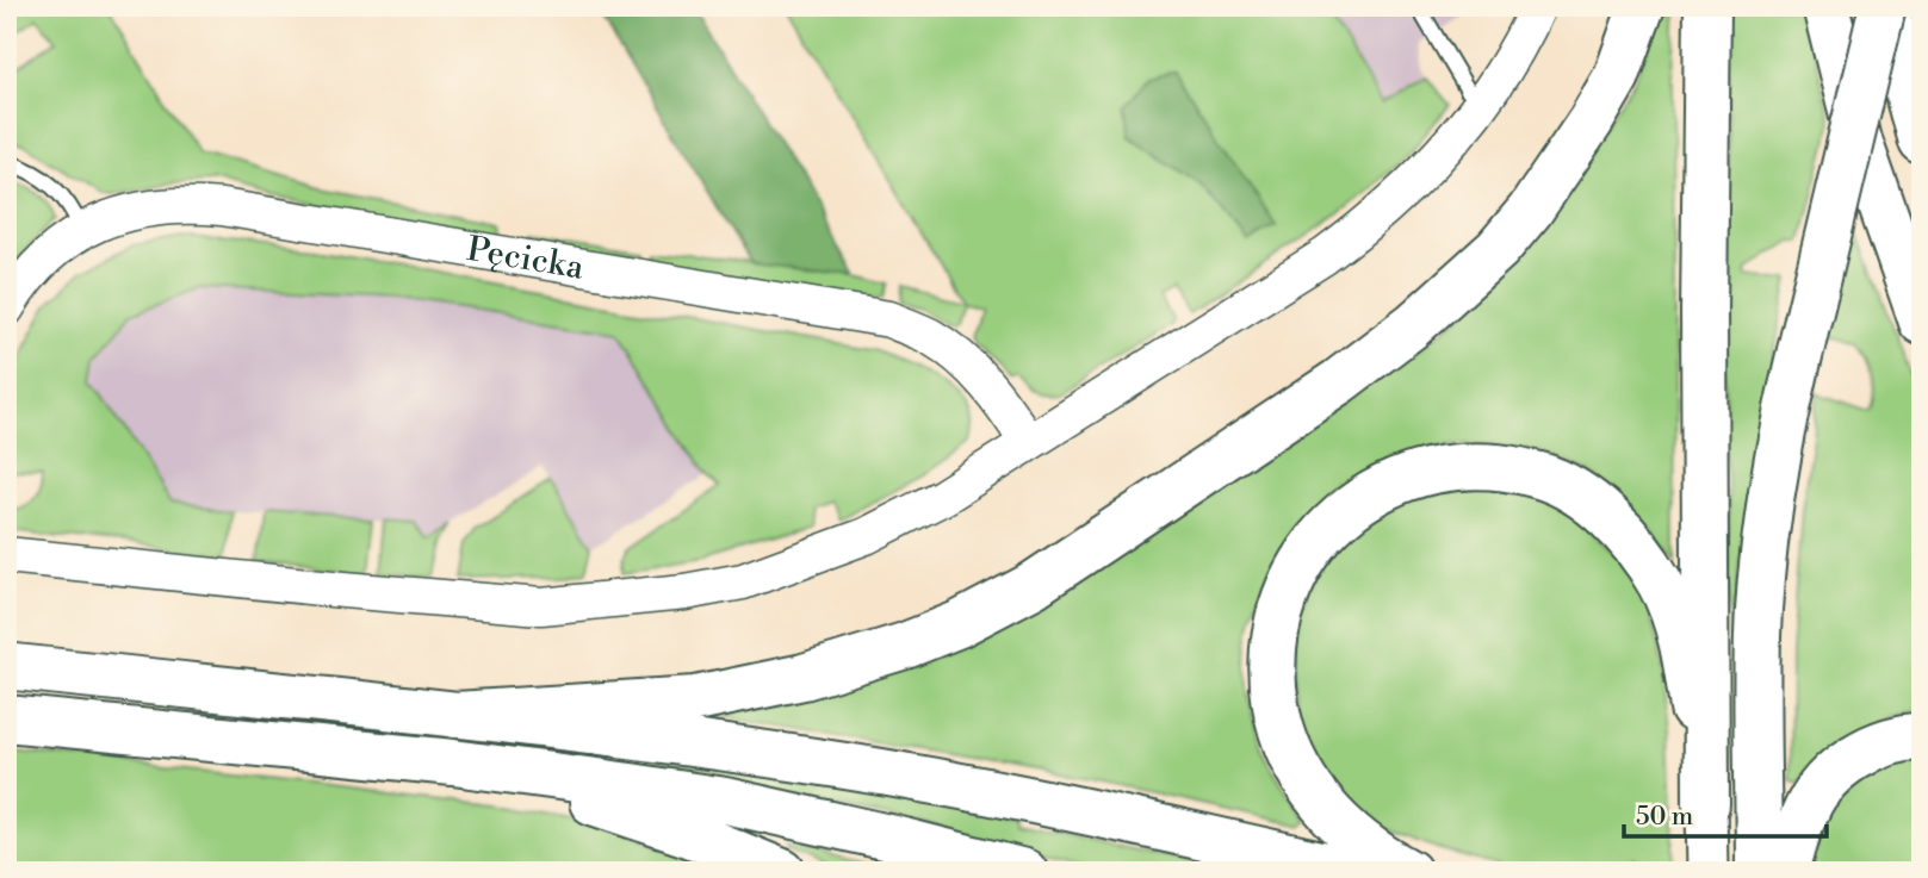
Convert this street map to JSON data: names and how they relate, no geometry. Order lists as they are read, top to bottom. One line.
{"streets":{"street":["Pęcicka"]},"scale_bar":"50 m"}
